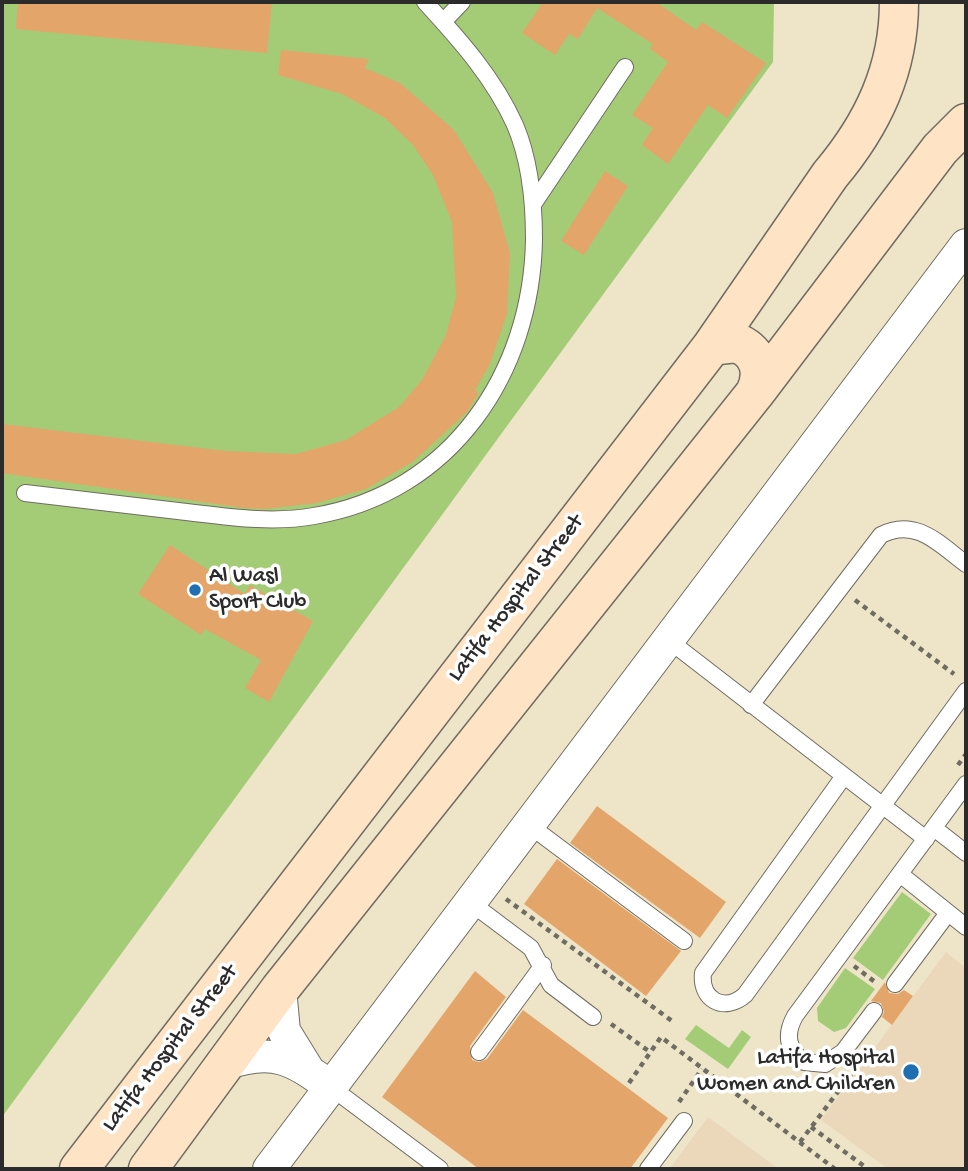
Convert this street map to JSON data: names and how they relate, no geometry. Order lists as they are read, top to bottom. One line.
{"streets":{"main road":["Latifa Hospital Street"]},"places":["Al Wasl Sport Club","Latifa Hospital Women and Children"]}
